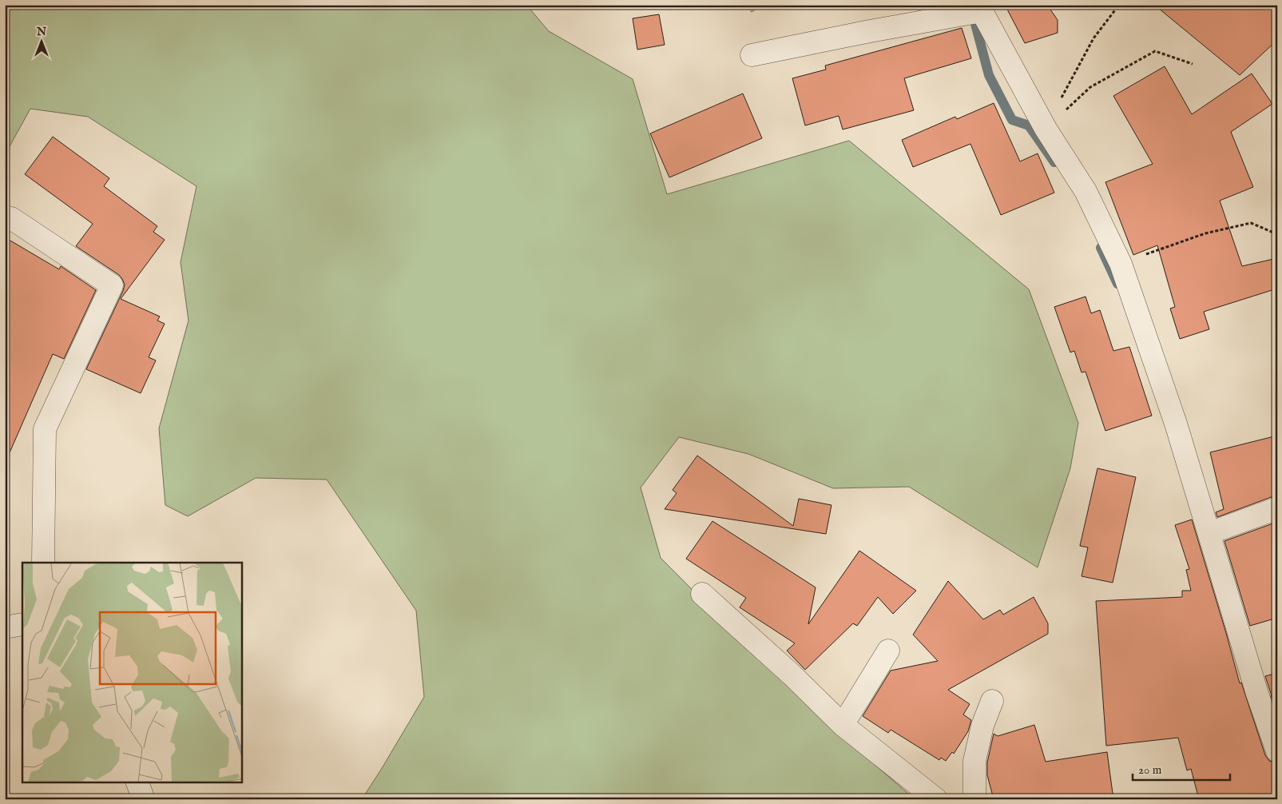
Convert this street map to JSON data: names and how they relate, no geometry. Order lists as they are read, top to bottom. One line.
{"scale_bar":"20 m","north":"top"}
